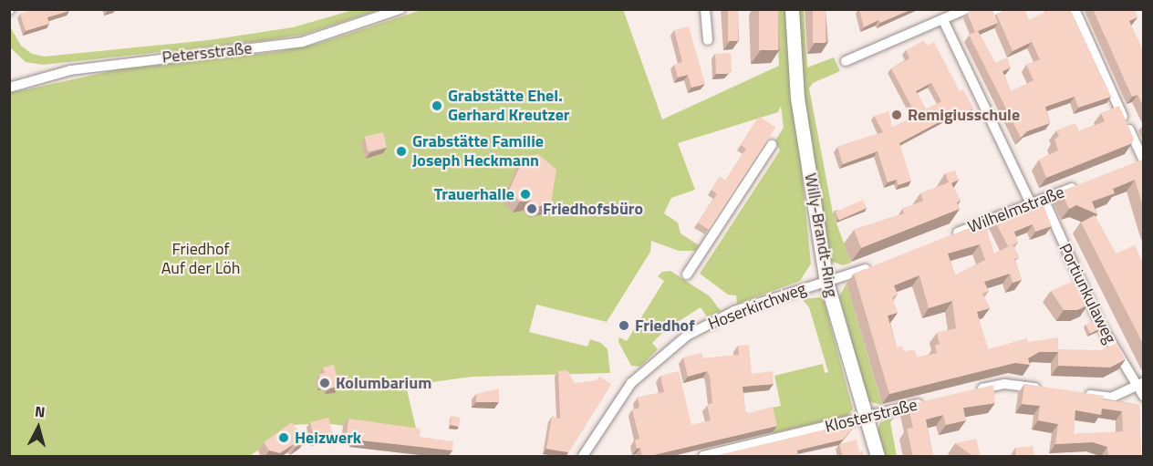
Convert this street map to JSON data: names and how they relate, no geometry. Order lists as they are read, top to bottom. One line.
{"streets":{"main road":["Willy-Brandt-Ring"],"street":["Petersstraße","Wilhelmstraße","Portiunkulaweg","Hoserkirchweg","Klosterstraße"]},"crossings":[["Wilhelmstraße","Portiunkulaweg"],["Willy-Brandt-Ring","Hoserkirchweg"],["Willy-Brandt-Ring","Klosterstraße"]],"parks":["Friedhof Auf der Löh"],"places":["Grabstätte Ehel. Gerhard Kreutzer","Remigiusschule","Grabstätte Familie Joseph Heckmann","Trauerhalle","Friedhofsbüro","Friedhof","Kolumbarium","Heizwerk"],"north":"top"}
